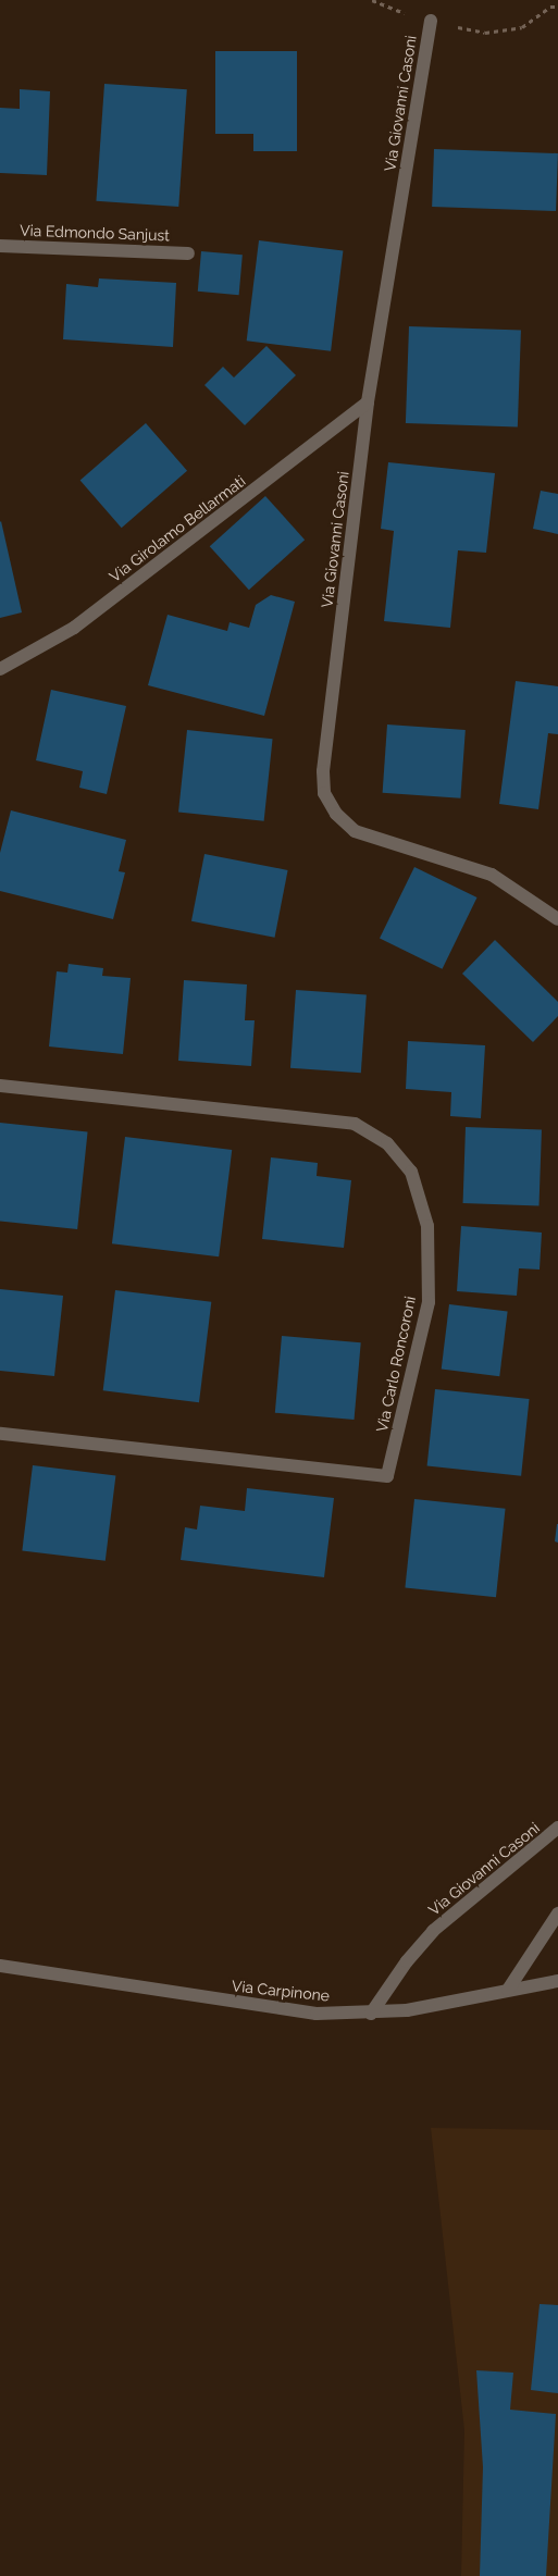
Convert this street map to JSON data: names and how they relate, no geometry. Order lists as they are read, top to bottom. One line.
{"streets":{"street":["Via Giovanni Casoni","Via Edmondo Sanjust","Via Girolamo Bellarmati","Via Carlo Roncoroni","Via Carpinone"]},"crossings":[["Via Giovanni Casoni","Via Girolamo Bellarmati"],["Via Giovanni Casoni","Via Carpinone"]]}
